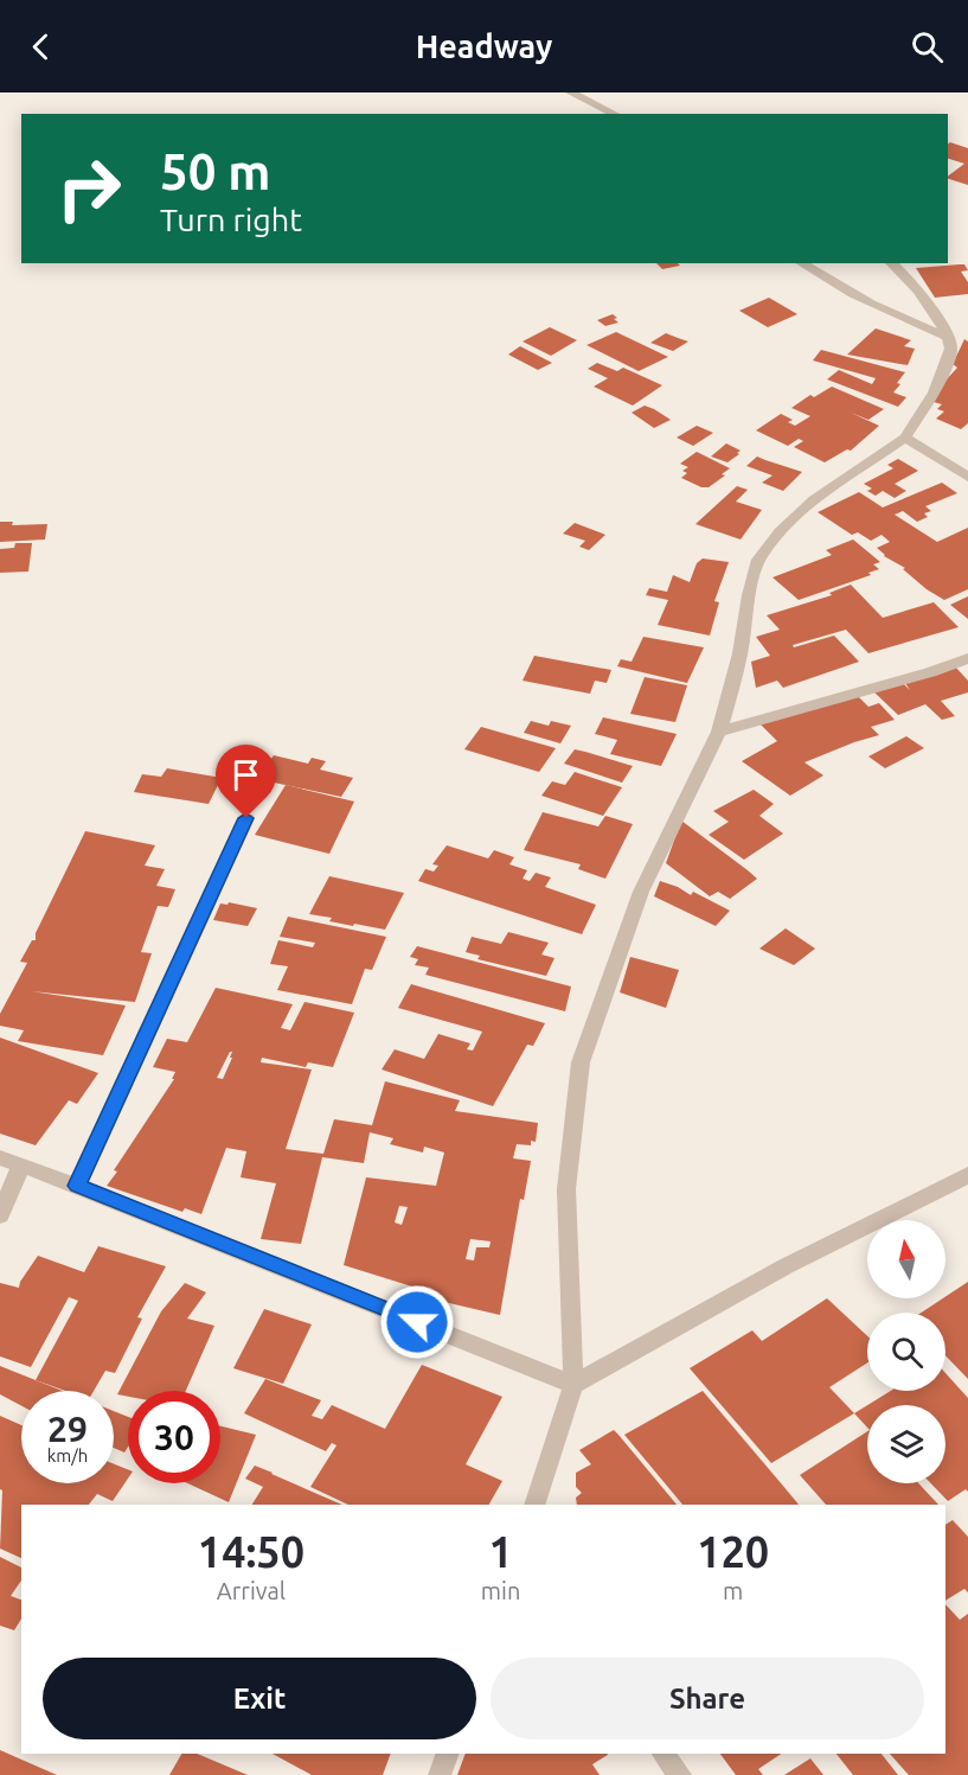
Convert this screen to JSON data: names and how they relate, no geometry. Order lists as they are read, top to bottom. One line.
{"north":"top","page":{"header":"Headway","turn":["50 m","Turn right"],"speed":"29 km/h","limit":"30","eta":["14:50","Arrival","1","min","120","m"],"buttons":["Exit","Share"]}}
